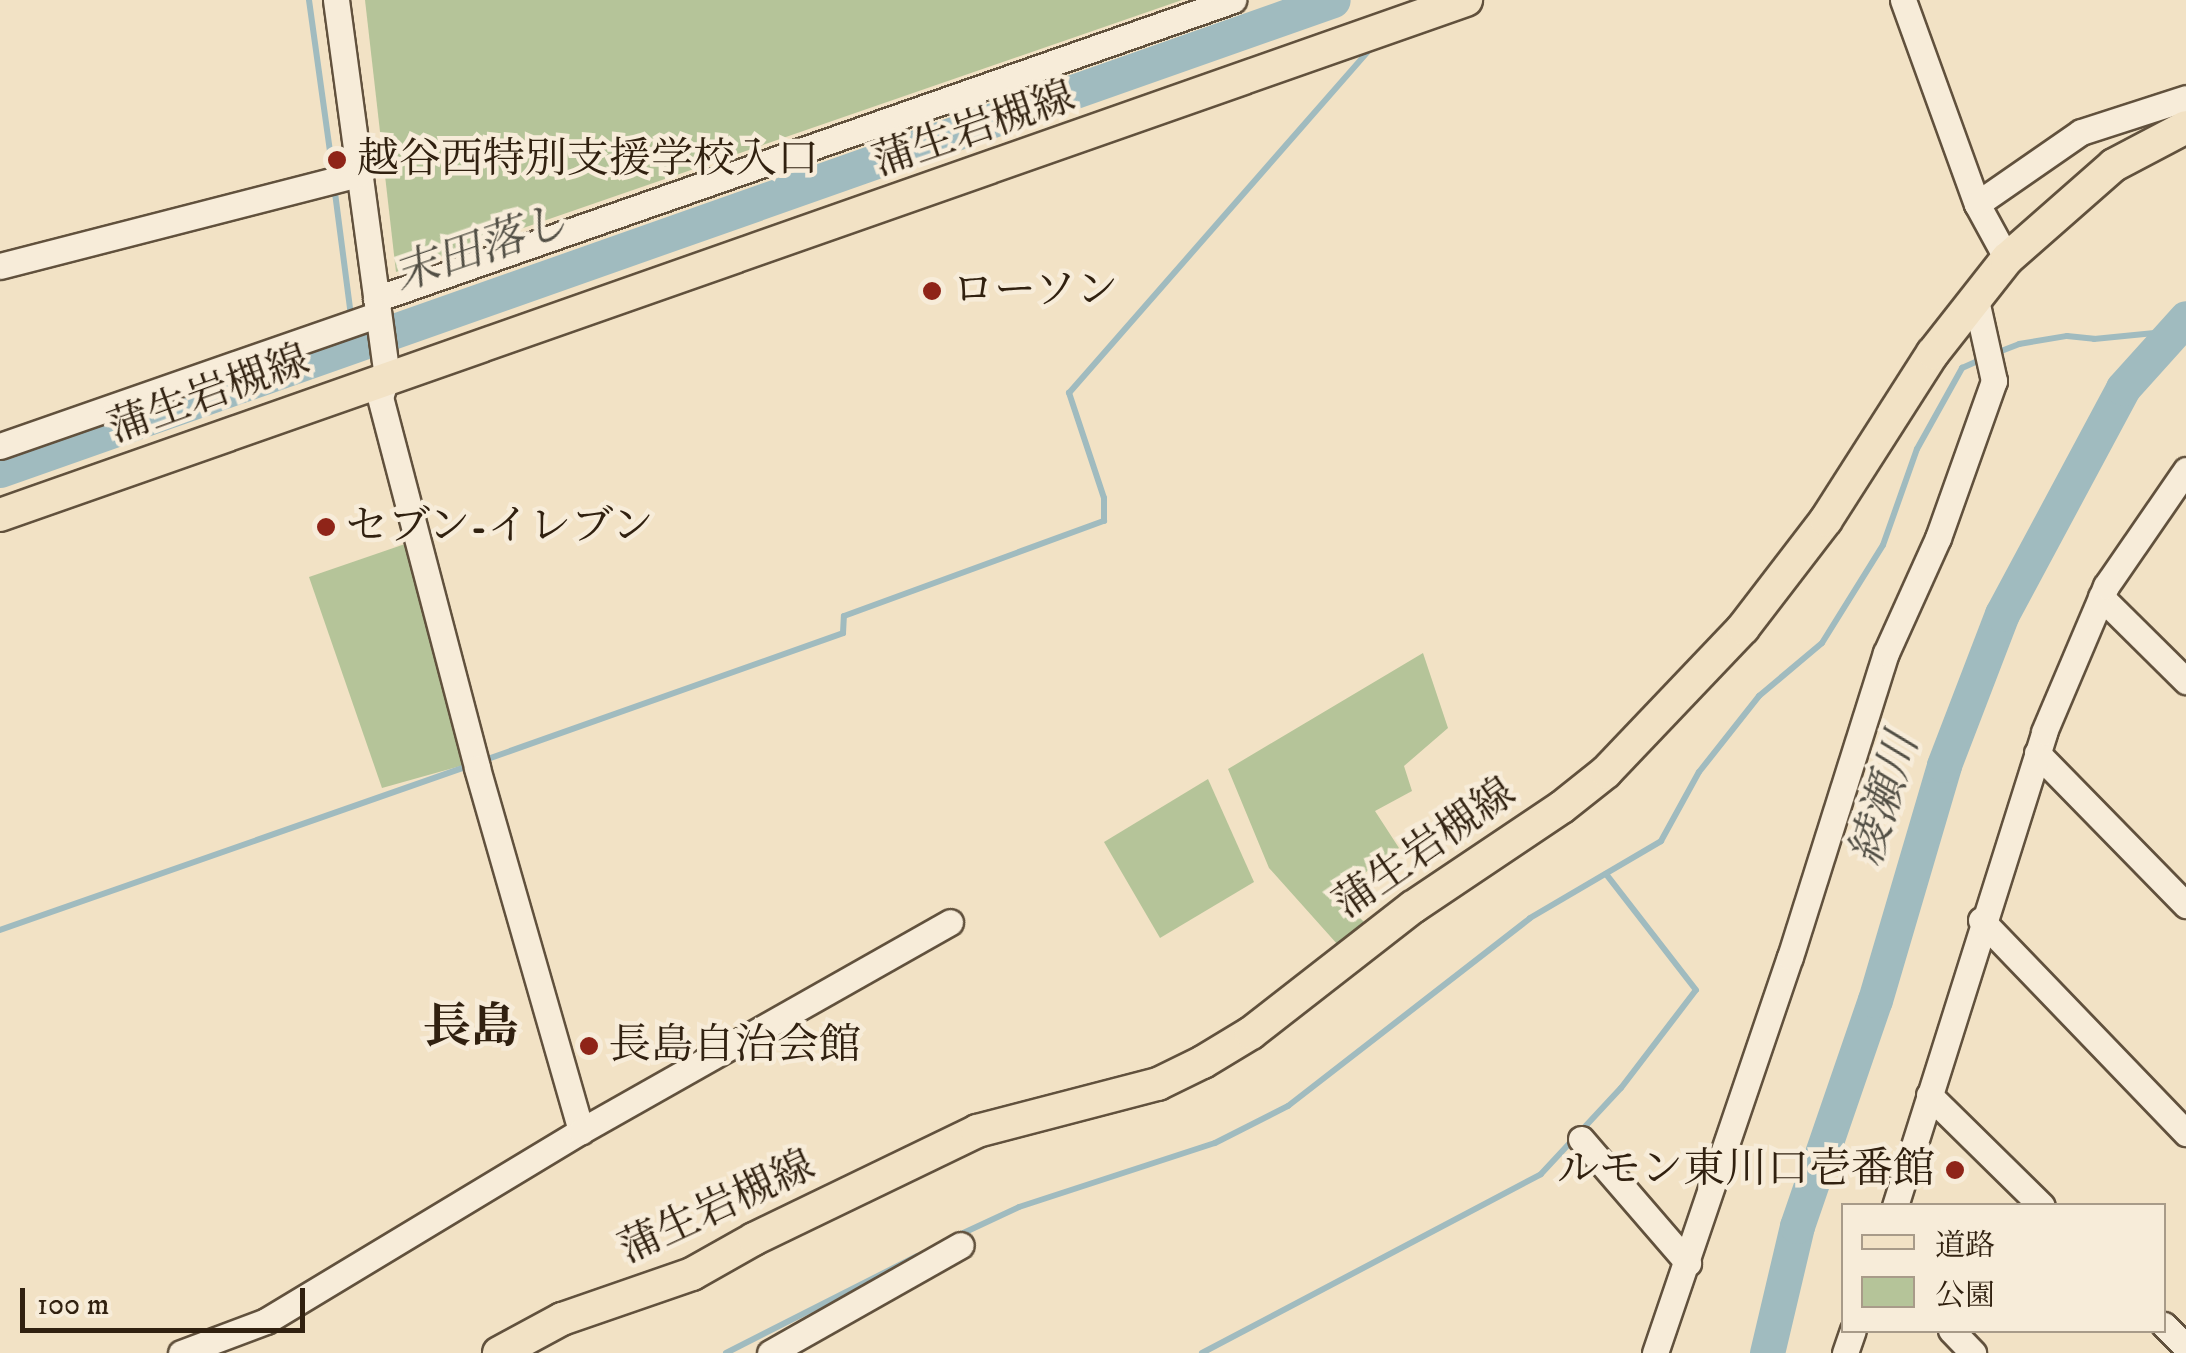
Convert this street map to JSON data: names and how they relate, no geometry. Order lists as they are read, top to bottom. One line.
{"streets":{"main road":["蒲生岩槻線"]},"districts":["長島"],"water":["末田落し","綾瀬川"],"places":["越谷西特別支援学校入口","ローソン","セブン-イレブン","長島自治会館","ルモン東川口壱番館"],"legend":["道路","公園"],"scale_bar":"100 m"}
